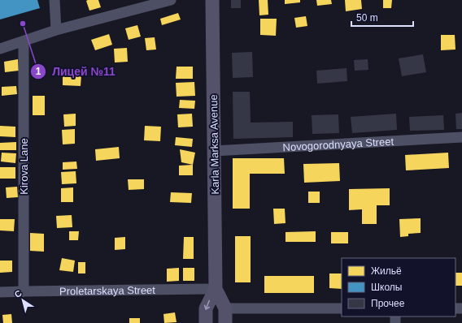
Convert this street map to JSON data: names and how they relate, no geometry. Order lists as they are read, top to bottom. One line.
{"streets":{"main road":["Karla Marksa Avenue"],"street":["Novogorodnyaya Street","Kirova Lane","Proletarskaya Street"]},"crossings":[["Novogorodnyaya Street","Karla Marksa Avenue"],["Karla Marksa Avenue","Proletarskaya Street"],["Kirova Lane","Proletarskaya Street"]],"places":["Лицей №11"],"legend":["Жильё","Школы","Прочее"],"scale_bar":"50 m","north":"top left"}
